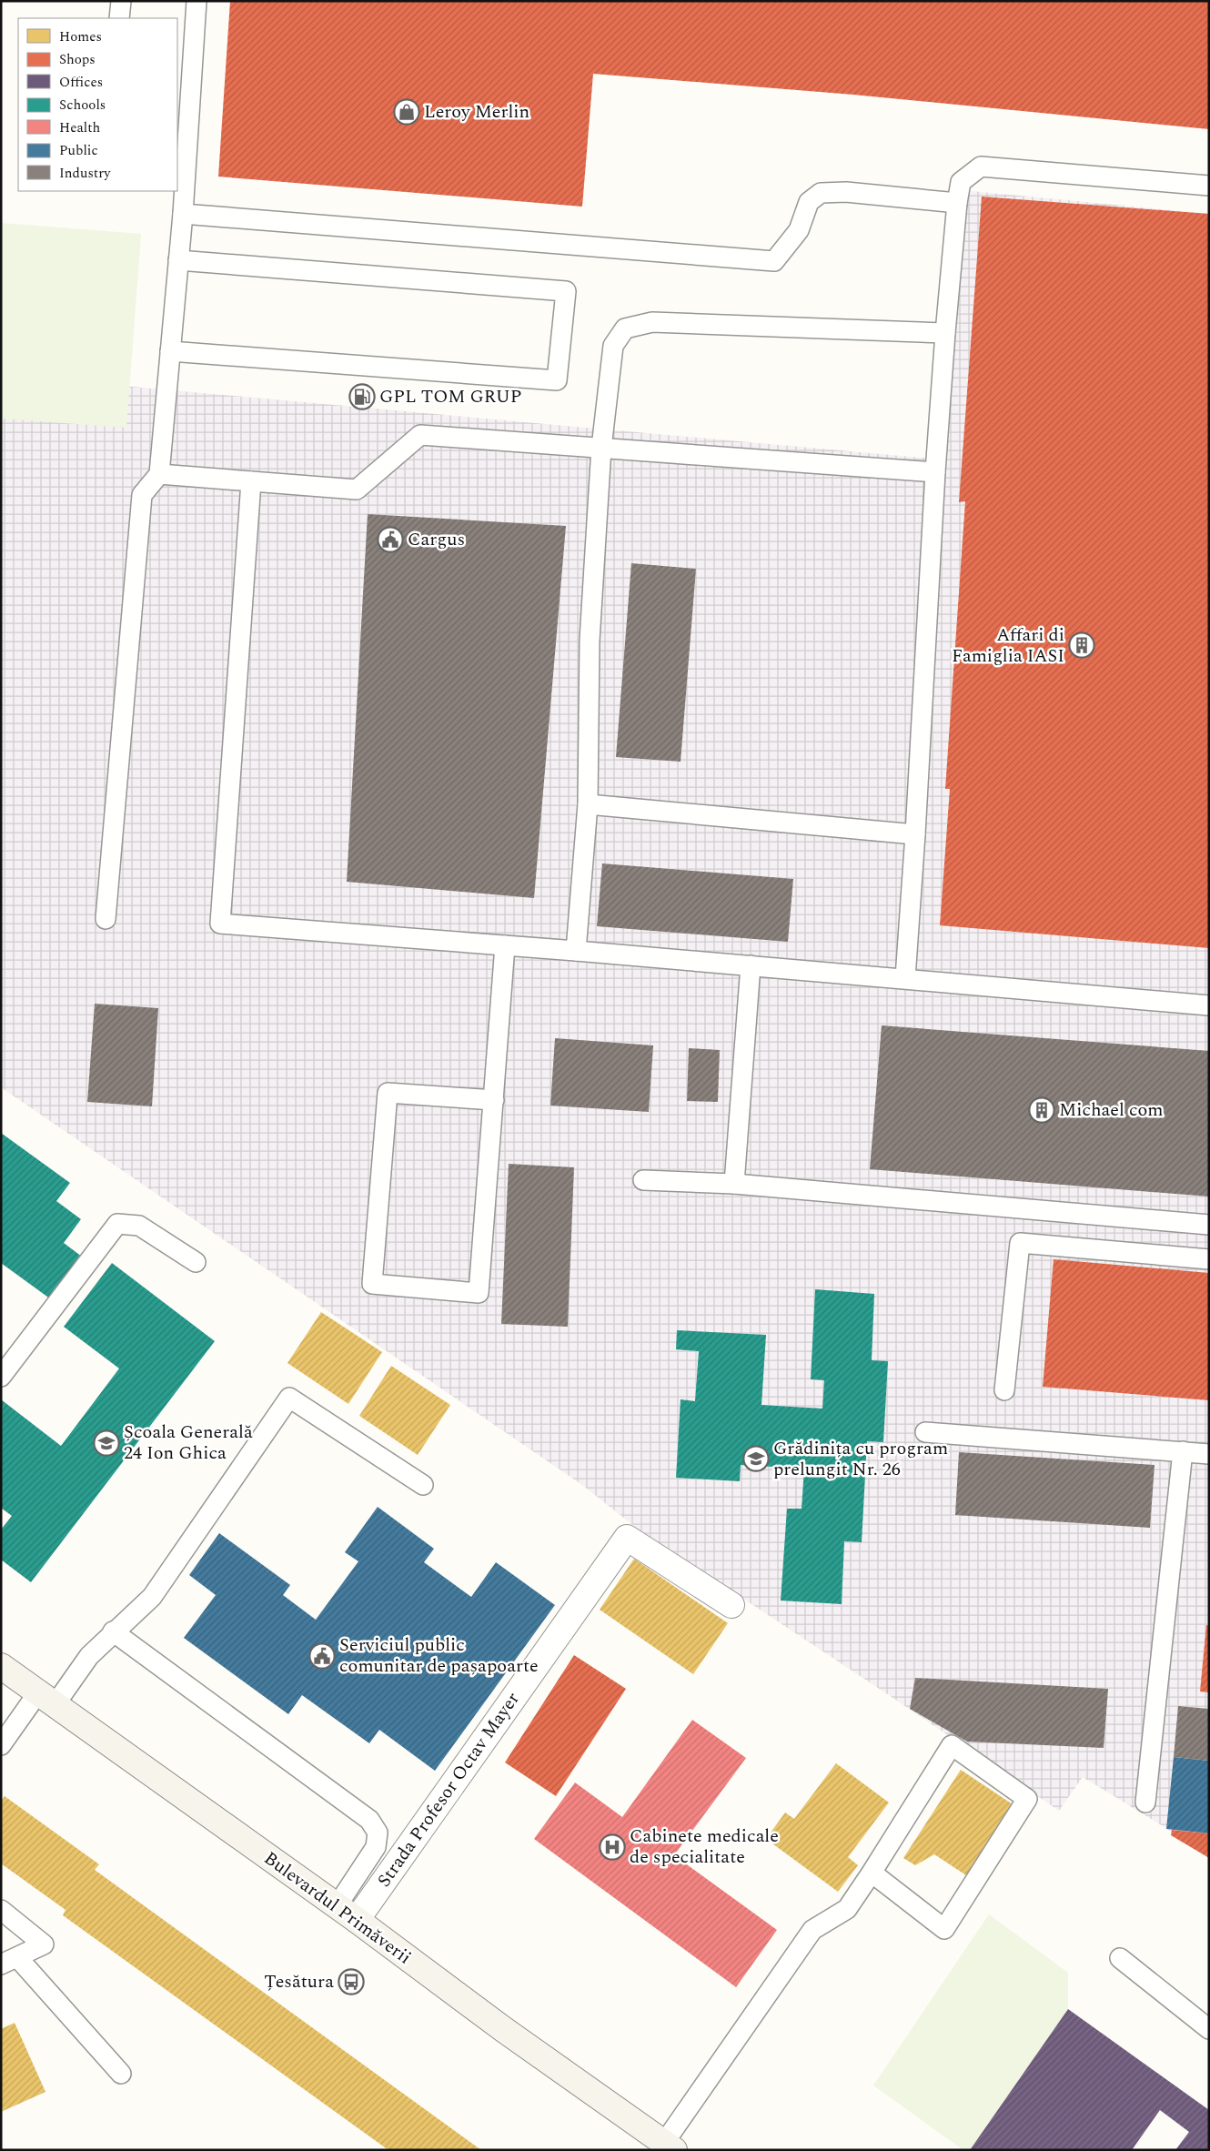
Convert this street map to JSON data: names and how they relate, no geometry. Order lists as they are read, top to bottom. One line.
{"streets":{"main road":["Bulevardul Primăverii"],"street":["Strada Profesor Octav Mayer"]},"crossings":[["Strada Profesor Octav Mayer","Bulevardul Primăverii"]],"places":{"shop":["Leroy Merlin"],"fuel station":["GPL TOM GRUP"],"public building":["Cargus","Serviciul public comunitar de pașapoarte"],"building":["Affari di Famiglia IASI","Michael com"],"school or university":["Școala Generală 24 Ion Ghica","Grădinița cu program prelungit Nr. 26"],"hospital":["Cabinete medicale de specialitate"],"bus stop":["Țesătura"]},"legend":["Homes","Shops","Offices","Schools","Health","Public","Industry"]}
